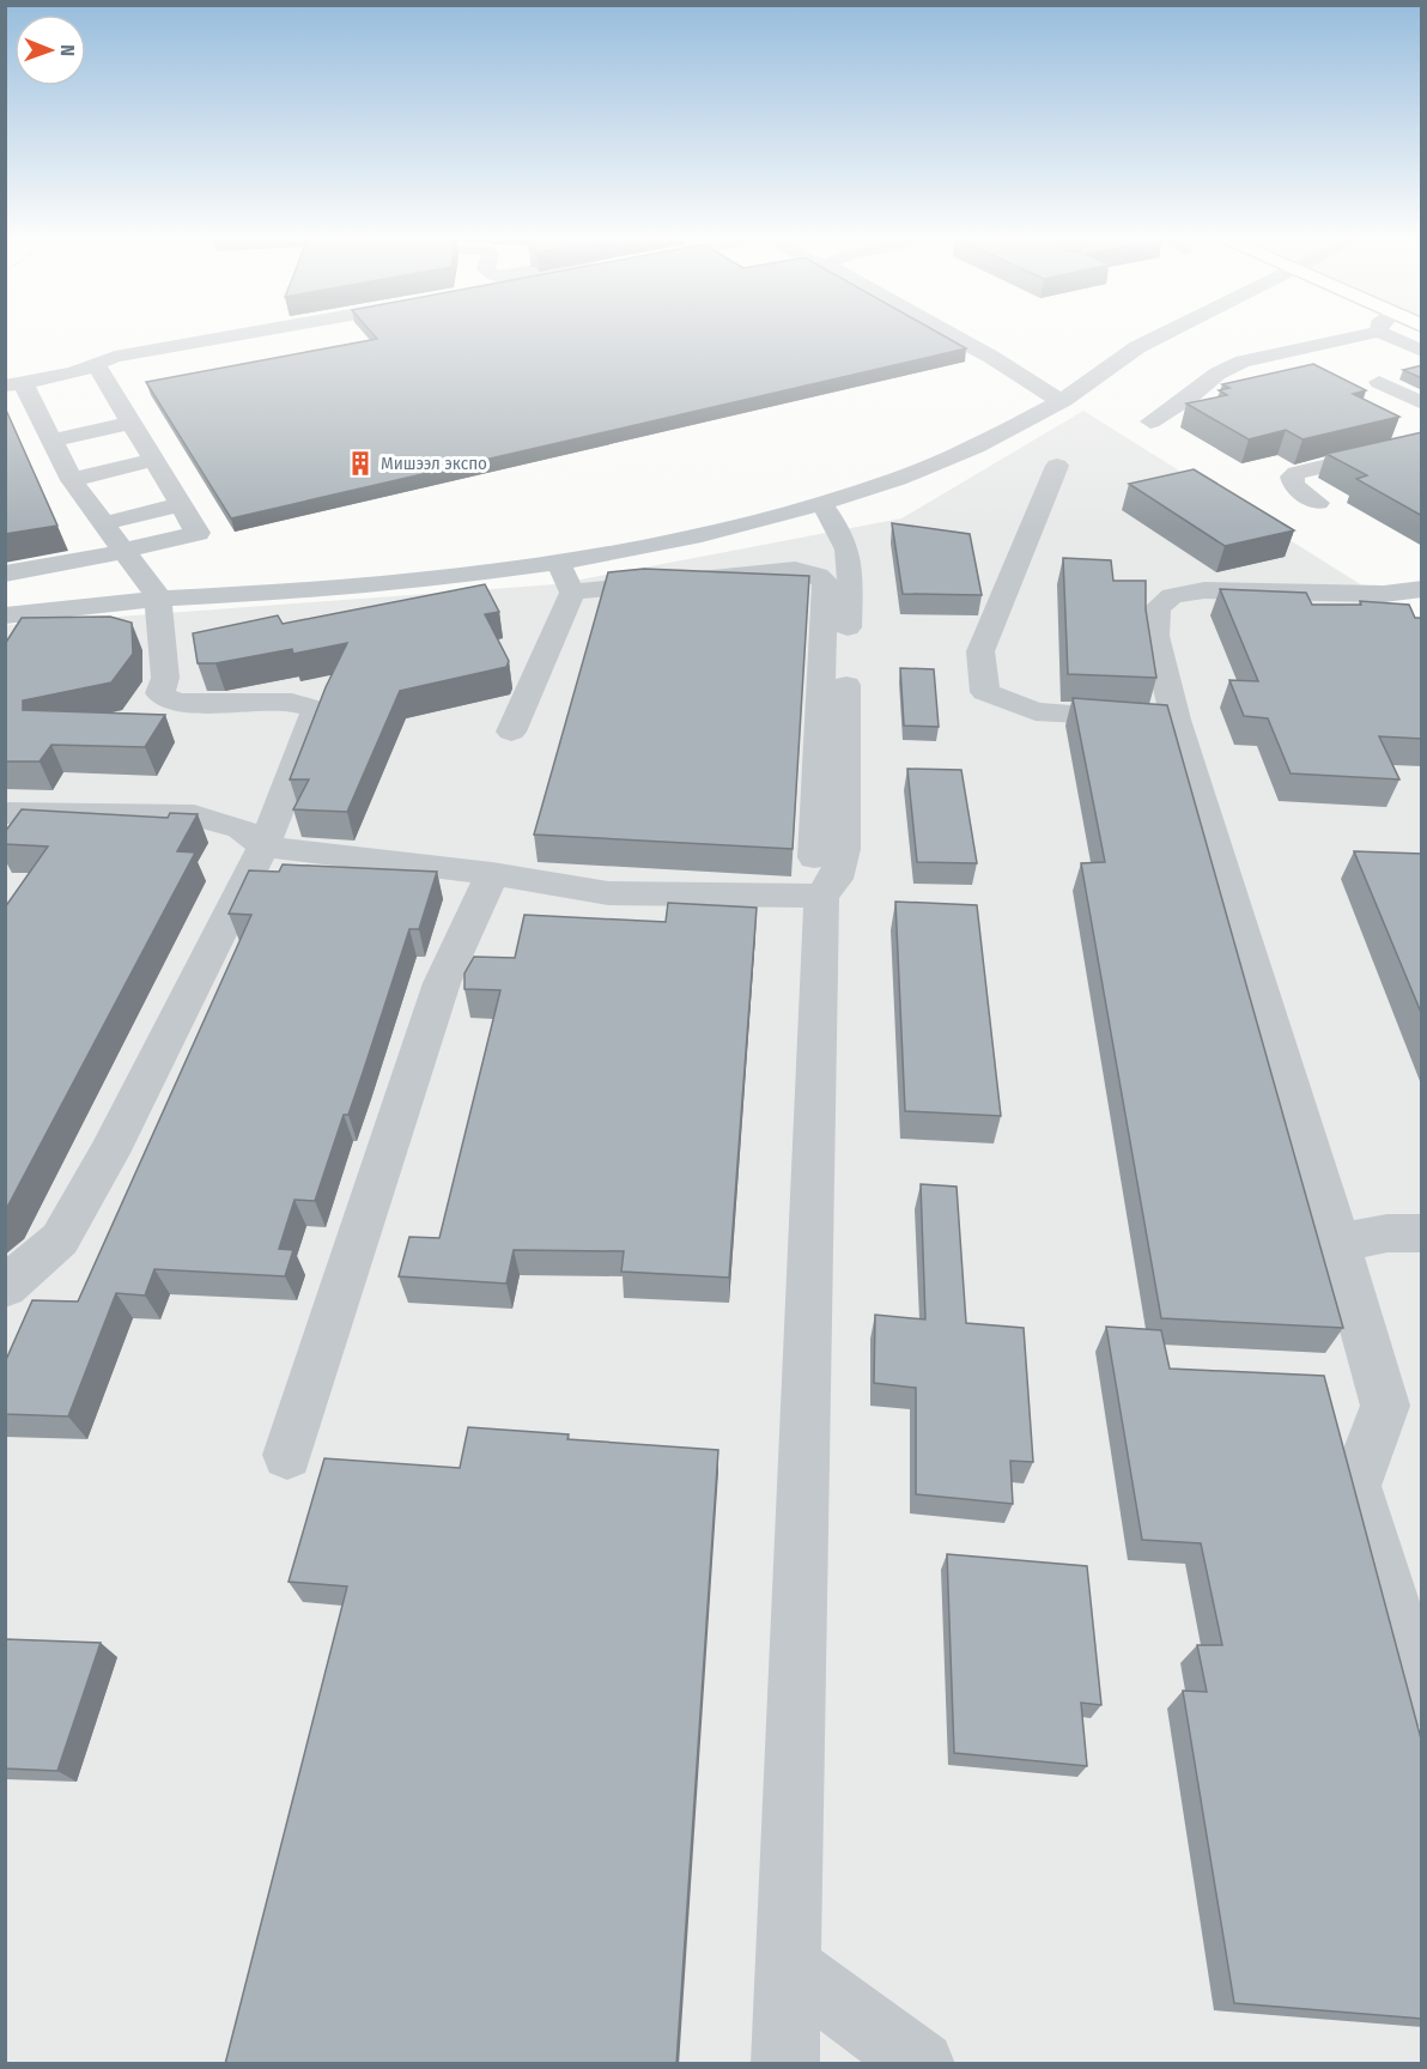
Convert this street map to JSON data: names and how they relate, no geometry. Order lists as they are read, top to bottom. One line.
{"places":{"building":["Мишээл экспо"]},"north":"right"}
